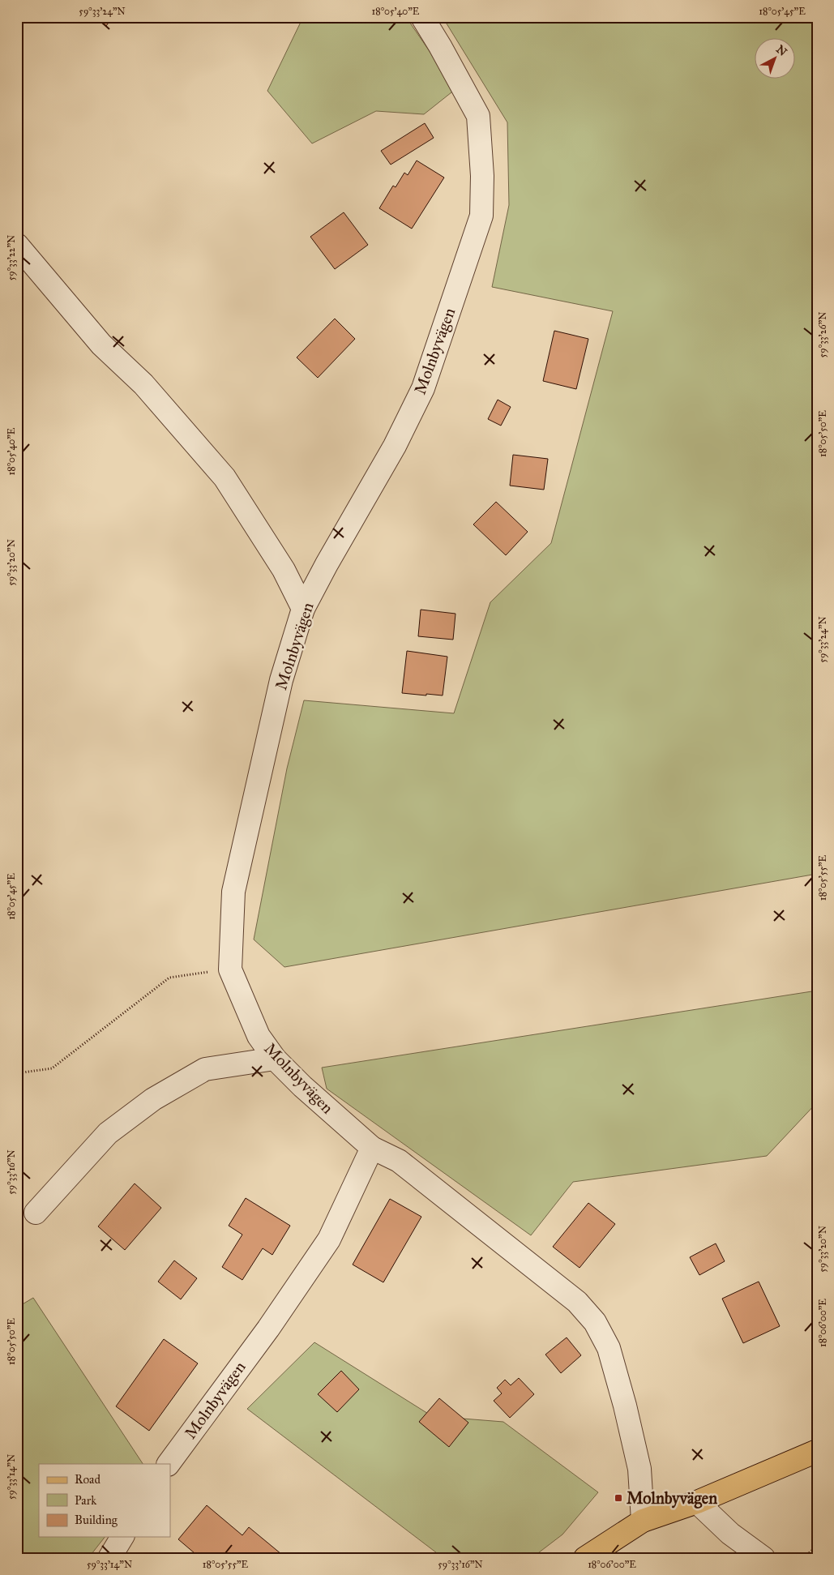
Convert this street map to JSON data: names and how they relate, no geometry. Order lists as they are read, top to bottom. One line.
{"streets":{"street":["Molnbyvägen"]},"places":{"transit":["Molnbyvägen"]},"legend":["Road","Park","Building"],"north":"top right","coordinates":["59°33'24\"N","18°05'40\"E","18°05'45\"E","59°33'22\"N","59°33'26\"N","18°05'50\"E","59°33'20\"N","18°05'55\"E","59°33'16\"N","18°06'00\"E","59°33'14\"N"]}
